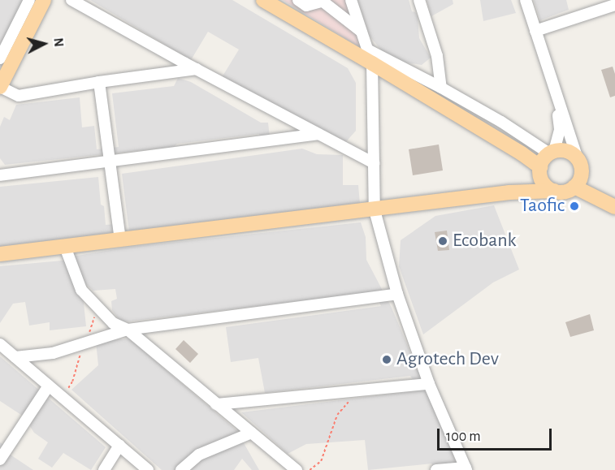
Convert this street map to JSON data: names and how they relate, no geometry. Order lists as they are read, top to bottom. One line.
{"places":["Taofic","Ecobank","Agrotech Dev"],"scale_bar":"100 m","north":"right"}
